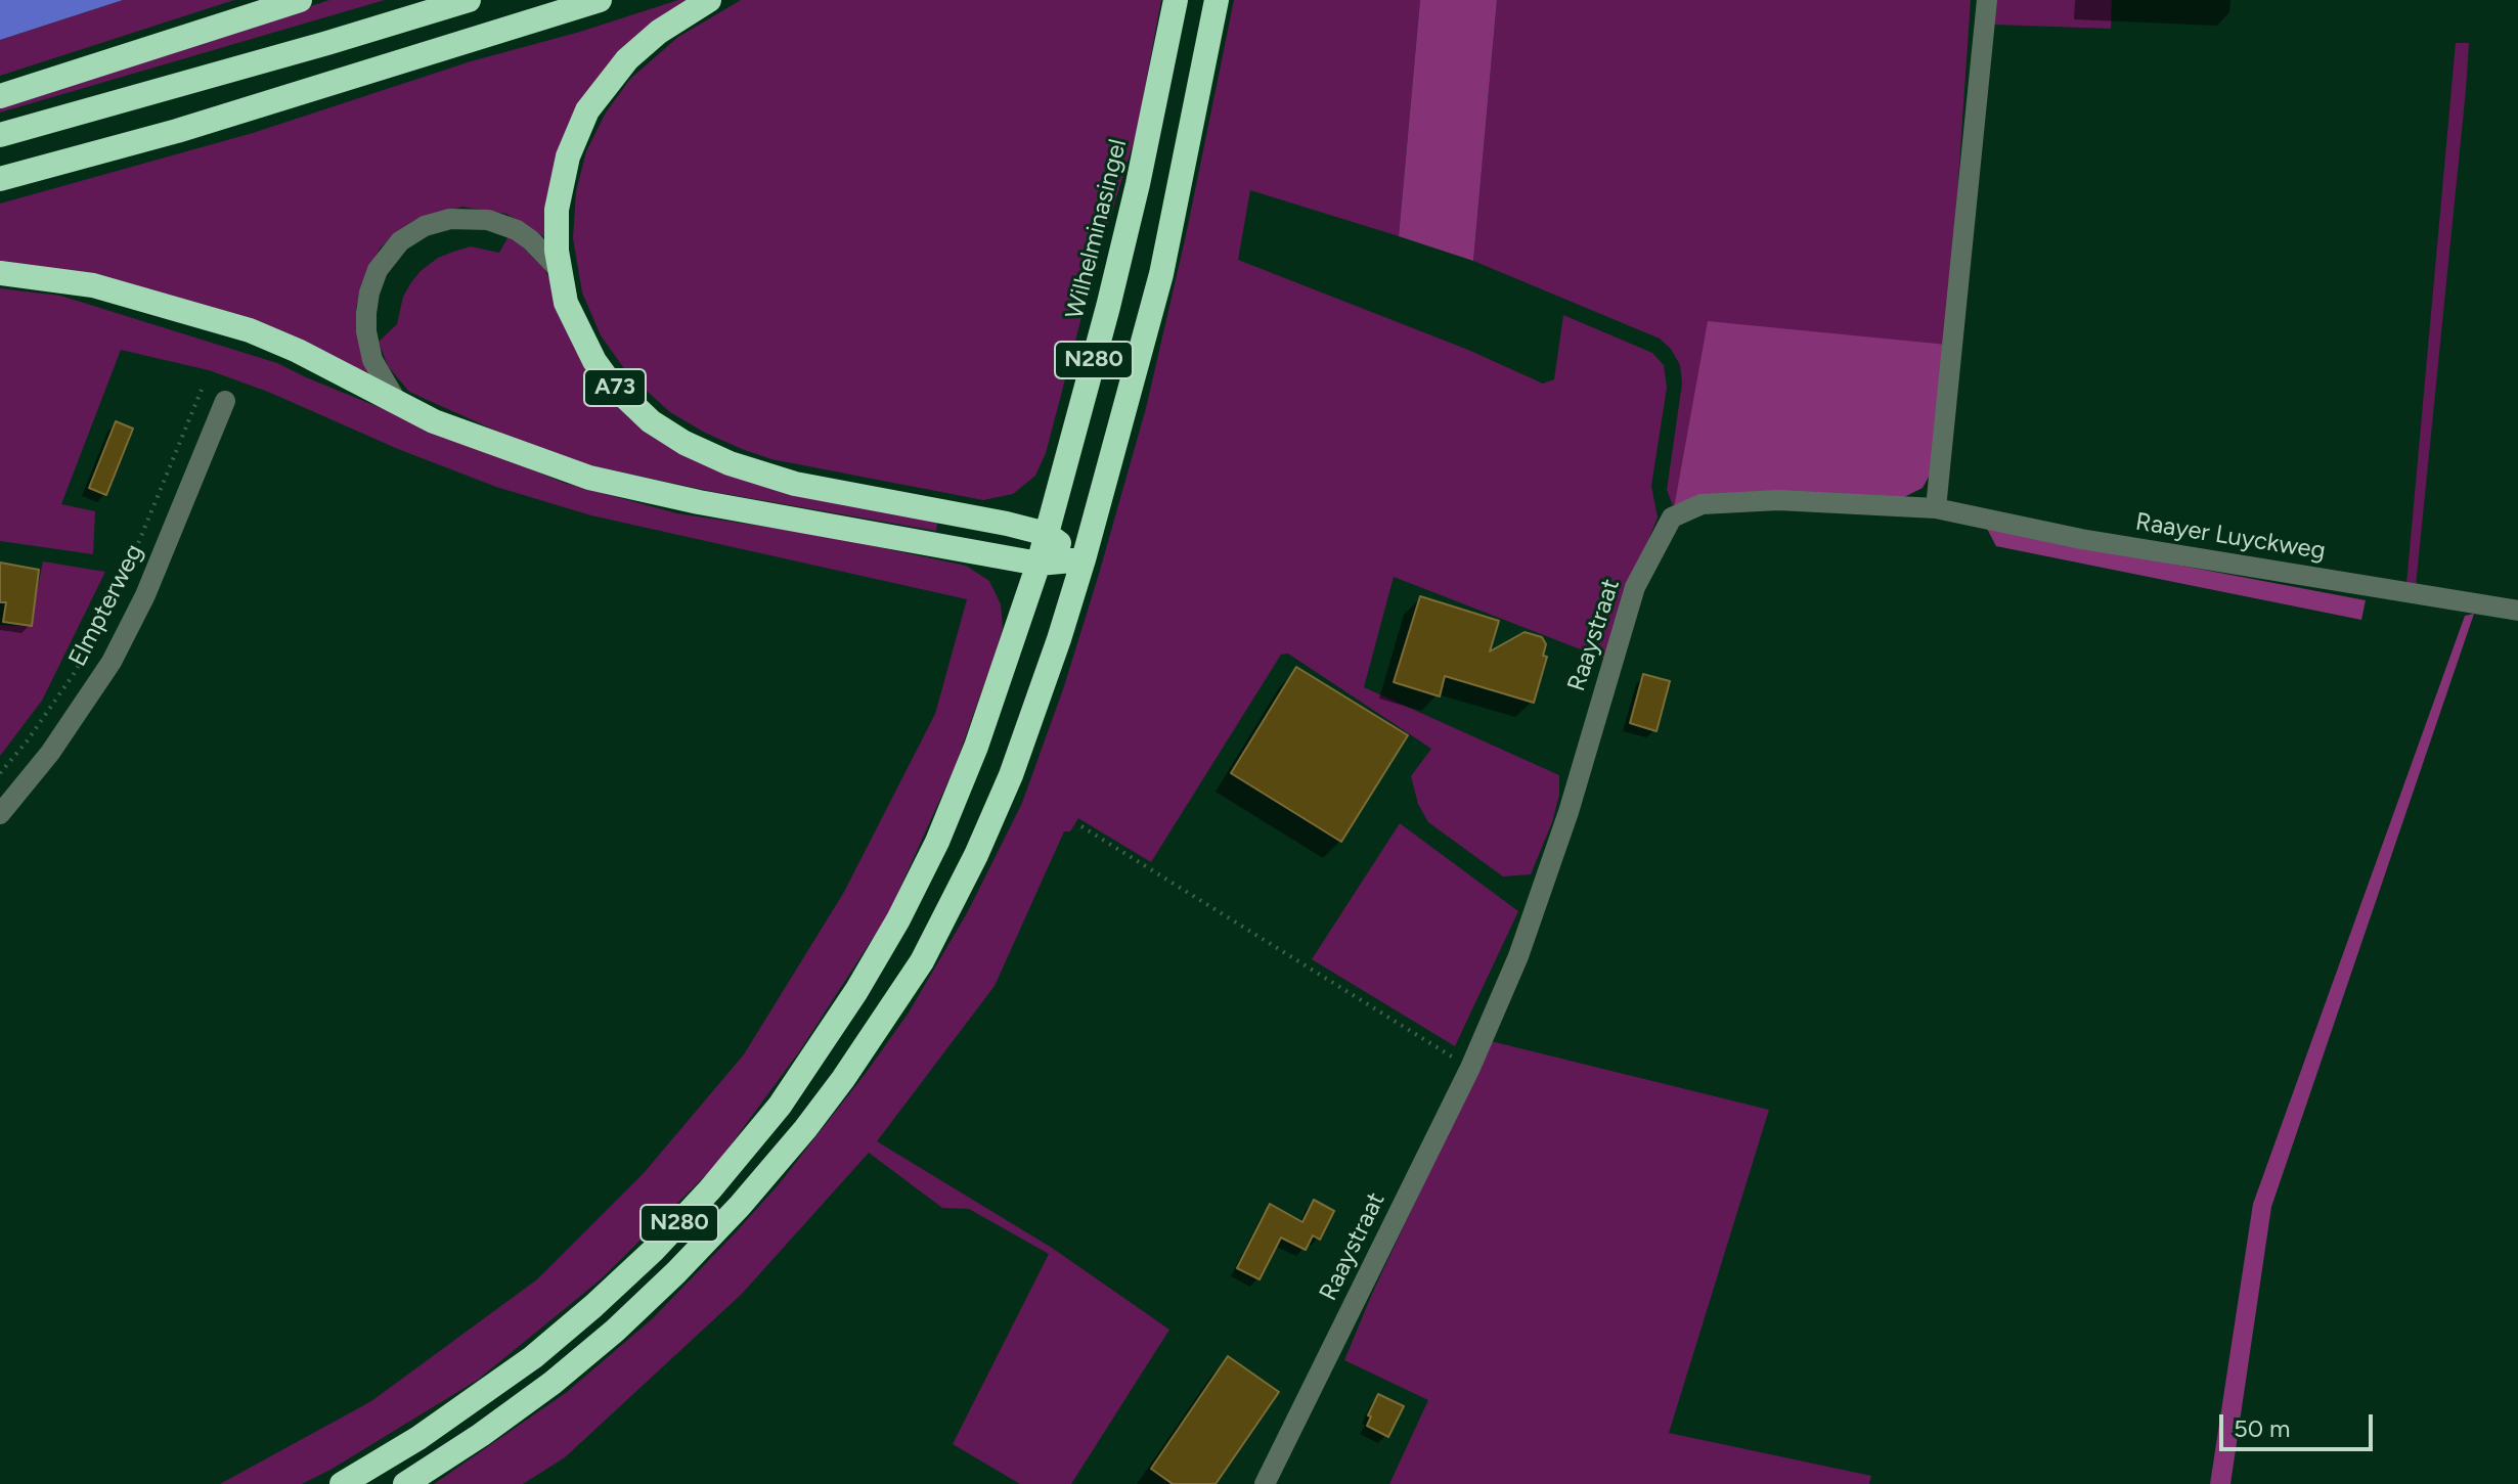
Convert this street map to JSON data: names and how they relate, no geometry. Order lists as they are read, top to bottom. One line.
{"streets":{"highway":["Wilhelminasingel","N280","A73"],"street":["Raayer Luyckweg","Elmpterweg","Raaystraat"]},"crossings":[["Wilhelminasingel","N280"],["Wilhelminasingel","A73"],["N280","A73"],["Raayer Luyckweg","Raaystraat"]],"scale_bar":"50 m"}
